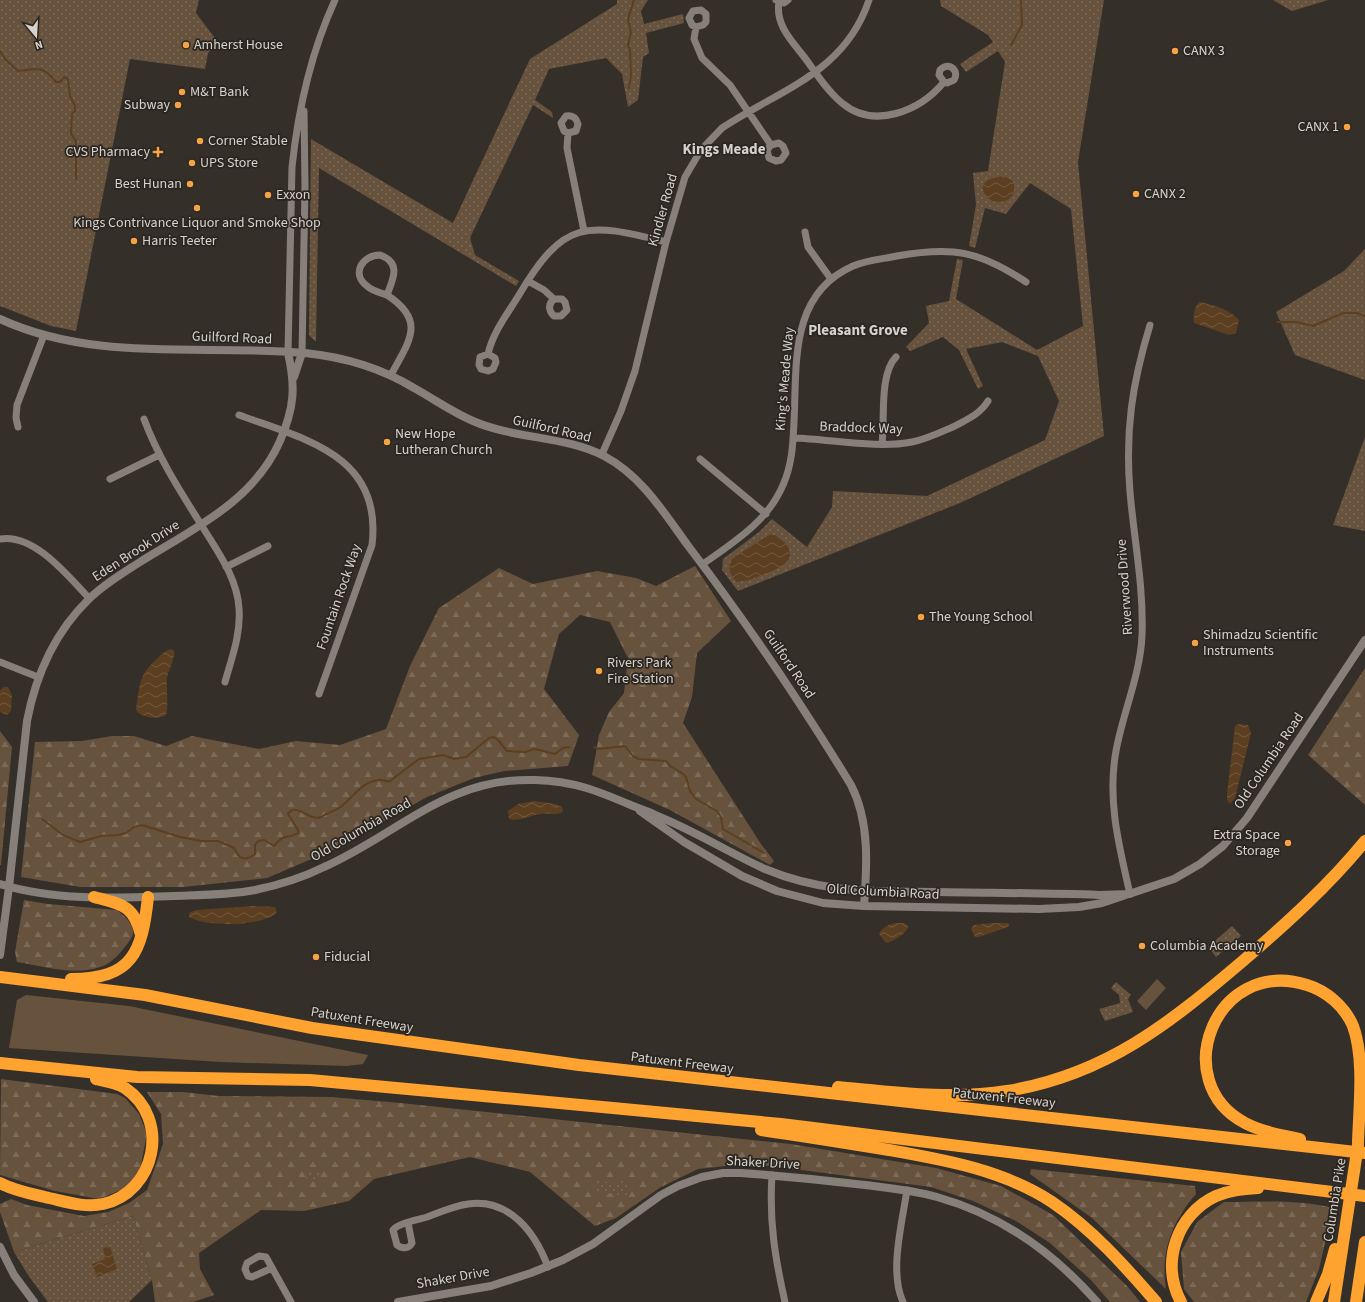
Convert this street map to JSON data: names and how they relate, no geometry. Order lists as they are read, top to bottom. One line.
{"streets":{"highway":["Patuxent Freeway","Columbia Pike"],"street":["Kindler Road","Guilford Road","King's Meade Way","Braddock Way","Eden Brook Drive","Riverwood Drive","Fountain Rock Way","Old Columbia Road","Shaker Drive"]},"crossings":[["Kindler Road","Guilford Road"],["Guilford Road","King's Meade Way"],["Guilford Road","Eden Brook Drive"],["Guilford Road","Old Columbia Road"],["King's Meade Way","Braddock Way"],["Eden Brook Drive","Fountain Rock Way"],["Eden Brook Drive","Old Columbia Road"],["Riverwood Drive","Old Columbia Road"],["Patuxent Freeway","Columbia Pike"]],"districts":["Kings Meade","Pleasant Grove"],"places":{"other":["Amherst House","CANX 3","M&T Bank","Subway","CANX 1","Corner Stable","UPS Store","Best Hunan","CANX 2","Exxon","Kings Contrivance Liquor and Smoke Shop","Harris Teeter","New Hope Lutheran Church","The Young School","Shimadzu Scientific Instruments","Rivers Park Fire Station","Extra Space Storage","Columbia Academy","Fiducial"],"health":["CVS Pharmacy"]},"north":"bottom"}
